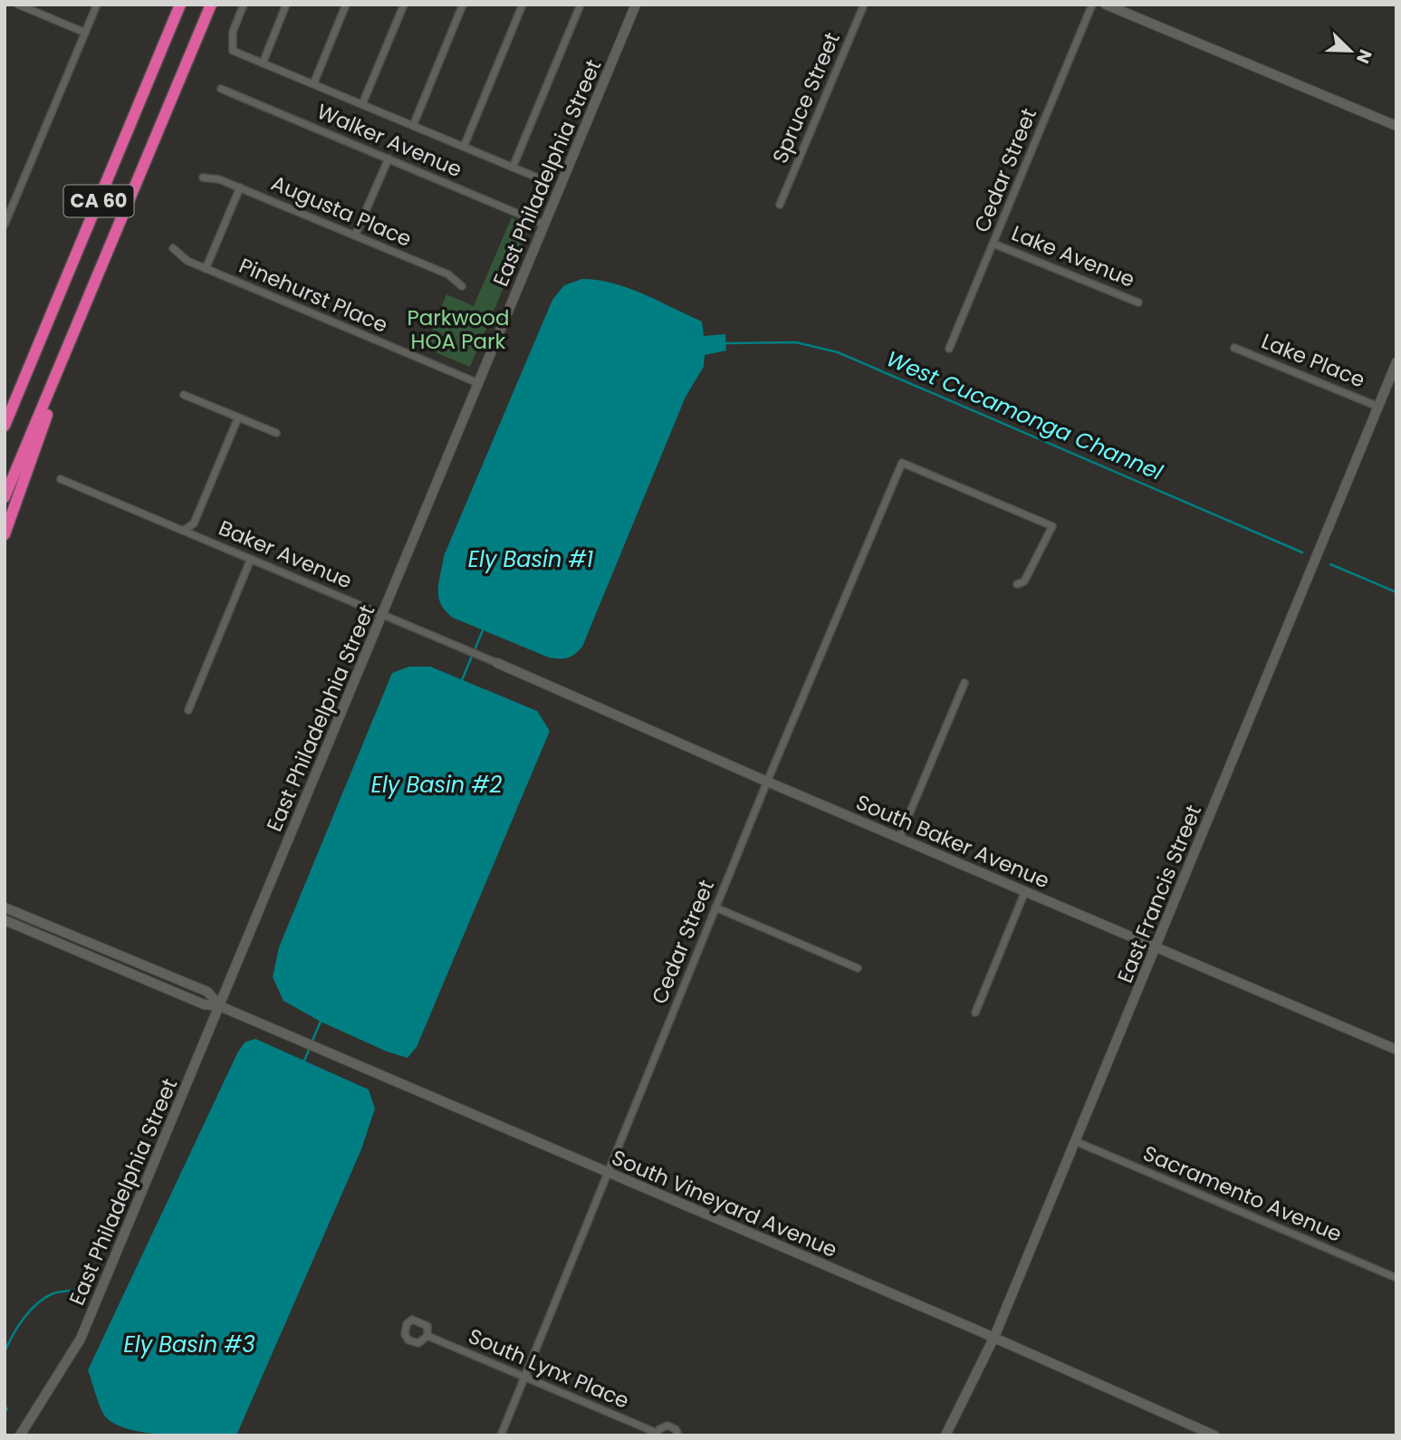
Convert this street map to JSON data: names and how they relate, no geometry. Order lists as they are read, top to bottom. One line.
{"streets":{"highway":["CA 60"],"street":["Spruce Street","Walker Avenue","Cedar Street","East Philadelphia Street","Augusta Place","Lake Avenue","Pinehurst Place","Lake Place","Baker Avenue","South Baker Avenue","East Francis Street","Sacramento Avenue","South Vineyard Avenue","South Lynx Place"]},"crossings":[["Walker Avenue","East Philadelphia Street"],["Cedar Street","Lake Avenue"],["Cedar Street","South Baker Avenue"],["Cedar Street","South Vineyard Avenue"],["Cedar Street","South Lynx Place"],["East Philadelphia Street","Pinehurst Place"],["East Philadelphia Street","Baker Avenue"],["East Philadelphia Street","South Vineyard Avenue"],["Lake Place","East Francis Street"],["Baker Avenue","South Baker Avenue"],["South Baker Avenue","East Francis Street"],["East Francis Street","Sacramento Avenue"],["East Francis Street","South Vineyard Avenue"]],"water":["West Cucamonga Channel","Ely Basin #1","Ely Basin #2","Ely Basin #3"],"parks":["Parkwood HOA Park"],"north":"bottom right"}
